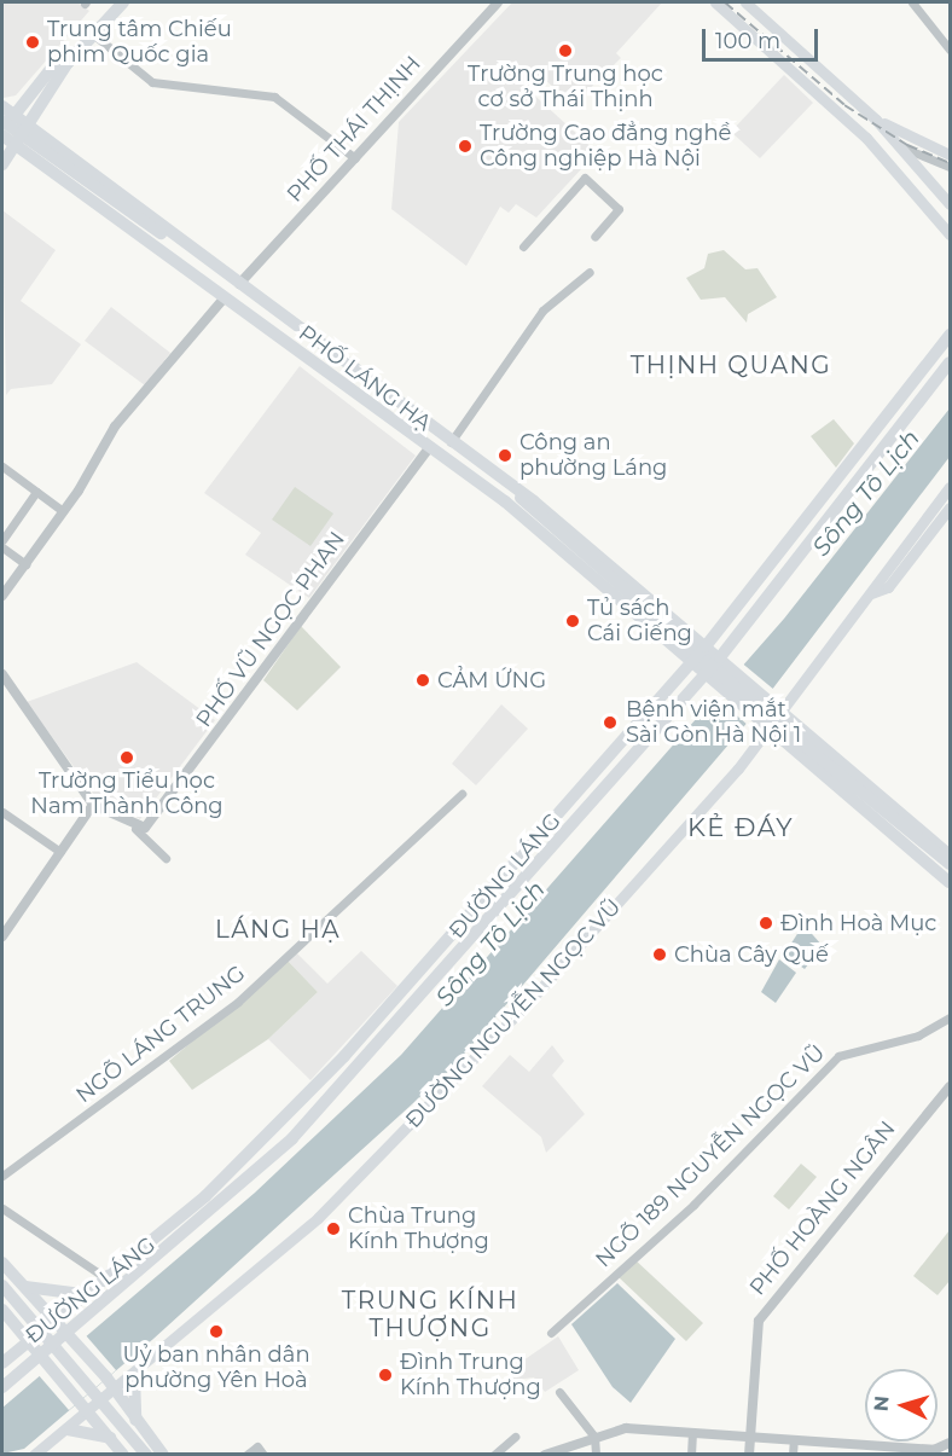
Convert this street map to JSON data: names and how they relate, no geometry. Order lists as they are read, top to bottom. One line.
{"streets":{"main road":["PHỐ LÁNG HẠ","ĐƯỜNG LÁNG","ĐƯỜNG NGUYỄN NGỌC VŨ"],"street":["PHỐ THÁI THỊNH","PHỐ VŨ NGỌC PHAN","NGÕ LÁNG TRUNG","NGÕ 189 NGUYỄN NGỌC VŨ","PHỐ HOÀNG NGÂN"]},"crossings":[["PHỐ THÁI THỊNH","PHỐ LÁNG HẠ"],["PHỐ LÁNG HẠ","PHỐ VŨ NGỌC PHAN"],["PHỐ LÁNG HẠ","ĐƯỜNG LÁNG"],["PHỐ LÁNG HẠ","ĐƯỜNG NGUYỄN NGỌC VŨ"]],"districts":["THỊNH QUANG","KẺ ĐÁY","LÁNG HẠ","TRUNG KÍNH THƯỢNG"],"water":["Sông Tô Lịch"],"places":["Trung tâm Chiếu phim Quốc gia","Trường Trung học cơ sở Thái Thịnh","Trường Cao đẳng nghề Công nghiệp Hà Nội","Công an phường Láng","Tủ sách Cái Giếng","CẢM ỨNG","Bệnh viện mắt Sài Gòn Hà Nội 1","Trường Tiểu học Nam Thành Công","Đình Hoà Mục","Chùa Cây Quế","Chùa Trung Kính Thượng","Uỷ ban nhân dân phường Yên Hoà","Đình Trung Kính Thượng"],"scale_bar":"100 m","north":"left"}
